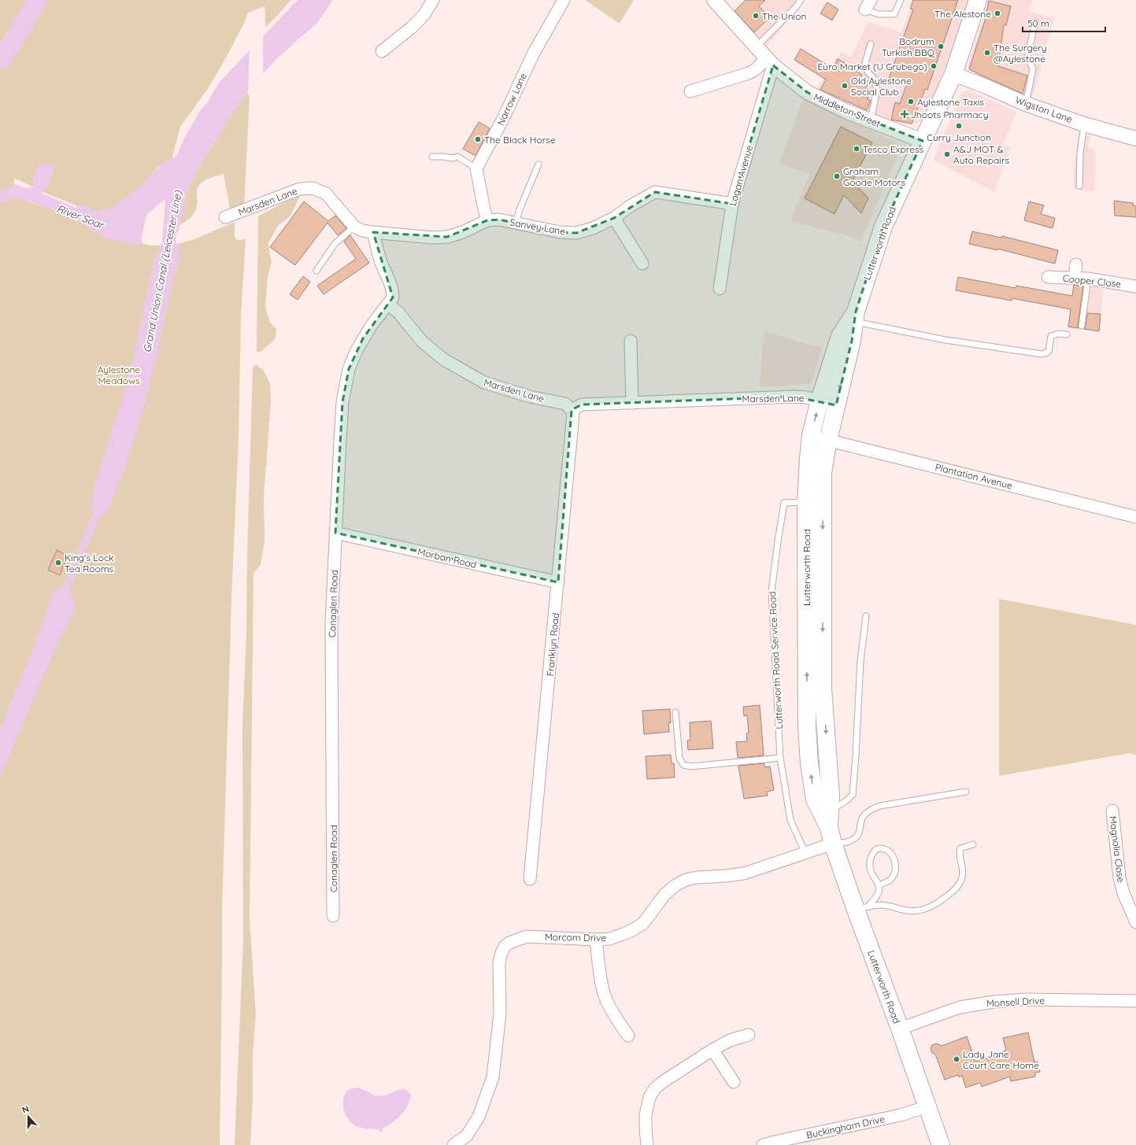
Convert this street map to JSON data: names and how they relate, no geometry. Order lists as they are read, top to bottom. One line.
{"streets":{"main road":["Lutterworth Road"],"street":["Narrow Lane","Wigston Lane","Middleton Street","Logan Avenue","Marsden Lane","Sanvey Lane","Cooper Close","Plantation Avenue","Morban Road","Conaglen Road","Franklyn Road","Magnolia Close","Morcom Drive","Monsell Drive","Buckingham Drive"],"lane":["Lutterworth Road Service Road"]},"crossings":[["Wigston Lane","Lutterworth Road"],["Middleton Street","Logan Avenue"],["Middleton Street","Lutterworth Road"],["Logan Avenue","Sanvey Lane"],["Marsden Lane","Lutterworth Road"],["Marsden Lane","Conaglen Road"],["Marsden Lane","Franklyn Road"],["Lutterworth Road","Plantation Avenue"],["Lutterworth Road","Lutterworth Road Service Road"],["Lutterworth Road","Morcom Drive"],["Lutterworth Road","Monsell Drive"],["Lutterworth Road","Buckingham Drive"],["Morban Road","Conaglen Road"],["Morban Road","Franklyn Road"],["Lutterworth Road Service Road","Morcom Drive"]],"water":["River Soar","Grand Union Canal (Leicester Line)"],"parks":["Aylestone Meadows"],"places":{"other":["The Alestone","The Union","Bodrum Turkish BBQ","The Surgery @Aylestone","Euro Market (U Grubego)","Old Aylestone Social Club","Aylestone Taxis","Curry Junction","The Black Horse","Tesco Express","A&J MOT & Auto Repairs","Graham Goode Motors","King's Lock Tea Rooms","Lady Jane Court Care Home"],"health":["Jhoots Pharmacy"]},"scale_bar":"50 m","north":"top"}
